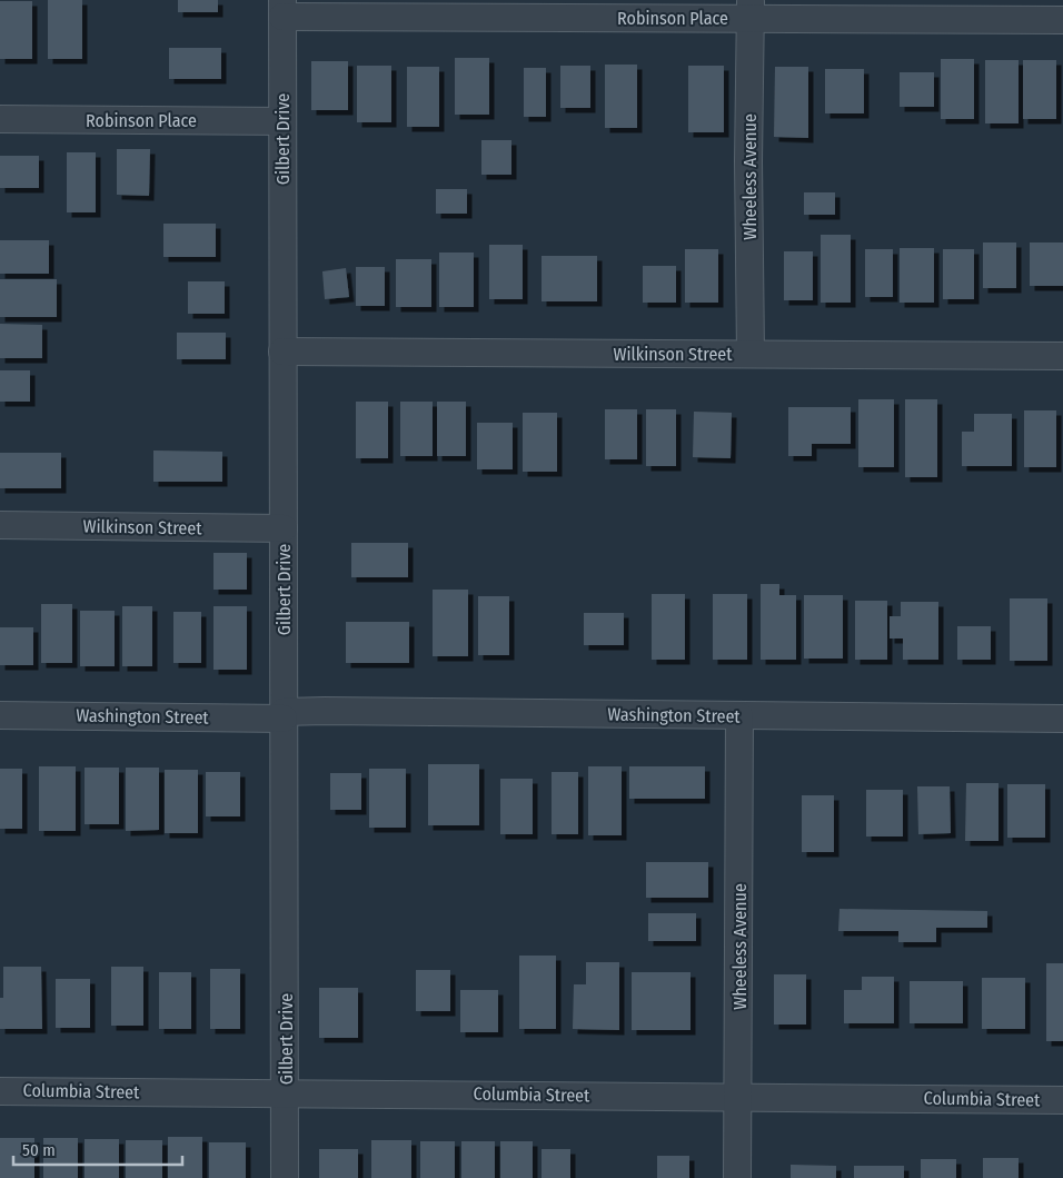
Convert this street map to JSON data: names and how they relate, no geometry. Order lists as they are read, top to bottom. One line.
{"streets":{"street":["Robinson Place","Gilbert Drive","Wheeless Avenue","Wilkinson Street","Washington Street","Columbia Street"]},"crossings":[["Robinson Place","Gilbert Drive"],["Robinson Place","Wheeless Avenue"],["Gilbert Drive","Wilkinson Street"],["Gilbert Drive","Washington Street"],["Gilbert Drive","Columbia Street"],["Wheeless Avenue","Wilkinson Street"],["Wheeless Avenue","Washington Street"],["Wheeless Avenue","Columbia Street"]],"scale_bar":"50 m"}
